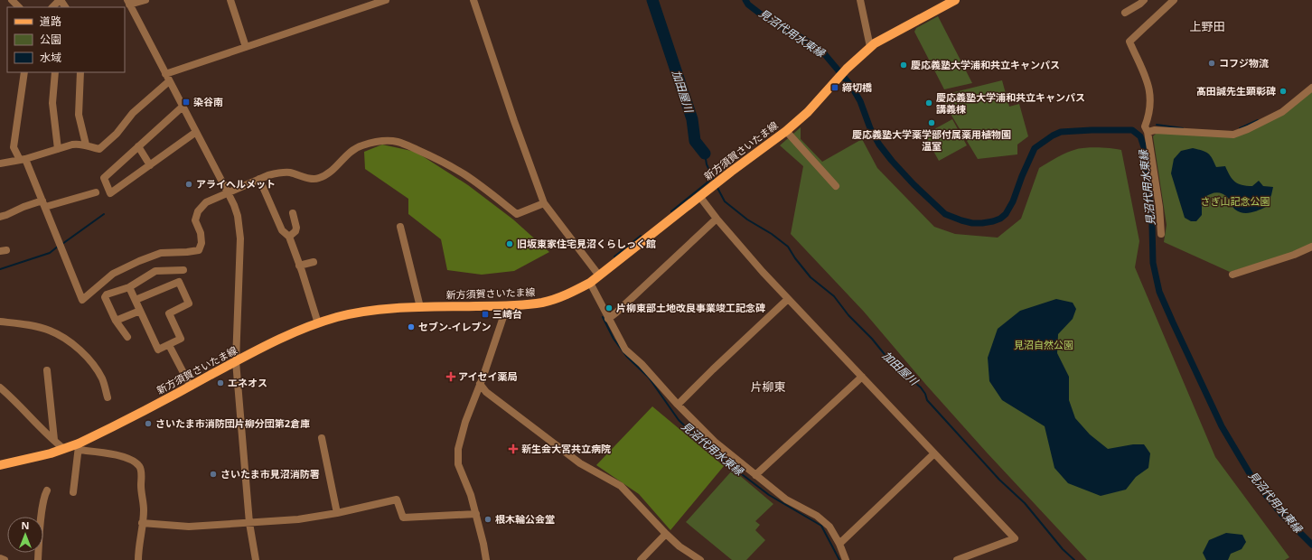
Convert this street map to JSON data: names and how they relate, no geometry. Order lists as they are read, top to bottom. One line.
{"streets":{"main road":["新方須賀さいたま線"]},"districts":["上野田","片柳東"],"water":["見沼代用水東縁","加田屋川"],"parks":["さぎ山記念公園","見沼自然公園"],"places":{"other":["コフジ物流","慶応義塾大学浦和共立キャンパス","髙田誠先生顕彰碑","慶応義塾大学浦和共立キャンパス 講義棟","慶応義塾大学薬学部付属薬用植物園 温室","アライヘルメット","旧坂東家住宅見沼くらしっく館","片柳東部土地改良事業竣工記念碑","セブン-イレブン","エネオス","さいたま市消防団片柳分団第2倉庫","さいたま市見沼消防署","根木輪公会堂"],"transit":["締切橋","染谷南","三崎台"],"health":["アイセイ薬局","新生会大宮共立病院"]},"legend":["道路","公園","水域"],"north":"top"}
